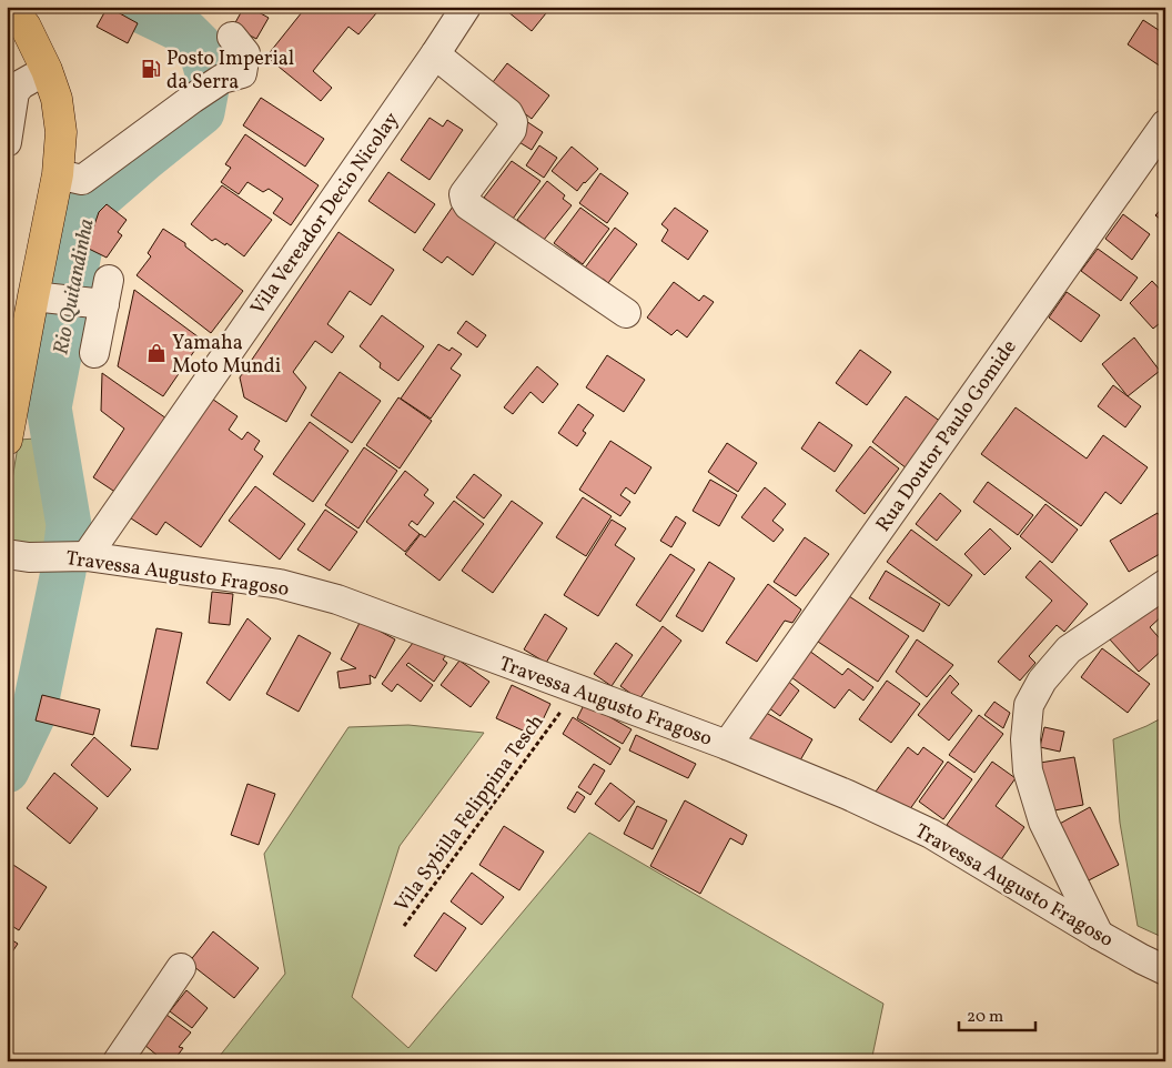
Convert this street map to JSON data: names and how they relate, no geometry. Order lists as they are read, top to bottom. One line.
{"streets":{"street":["Vila Vereador Decio Nicolay","Rua Doutor Paulo Gomide","Travessa Augusto Fragoso"],"path":["Vila Sybilla Felippina Tesch"]},"crossings":[["Vila Vereador Decio Nicolay","Travessa Augusto Fragoso"],["Rua Doutor Paulo Gomide","Travessa Augusto Fragoso"],["Travessa Augusto Fragoso","Vila Sybilla Felippina Tesch"]],"water":["Rio Quitandinha"],"places":{"fuel station":["Posto Imperial da Serra"],"shop":["Yamaha Moto Mundi"]},"scale_bar":"20 m"}
